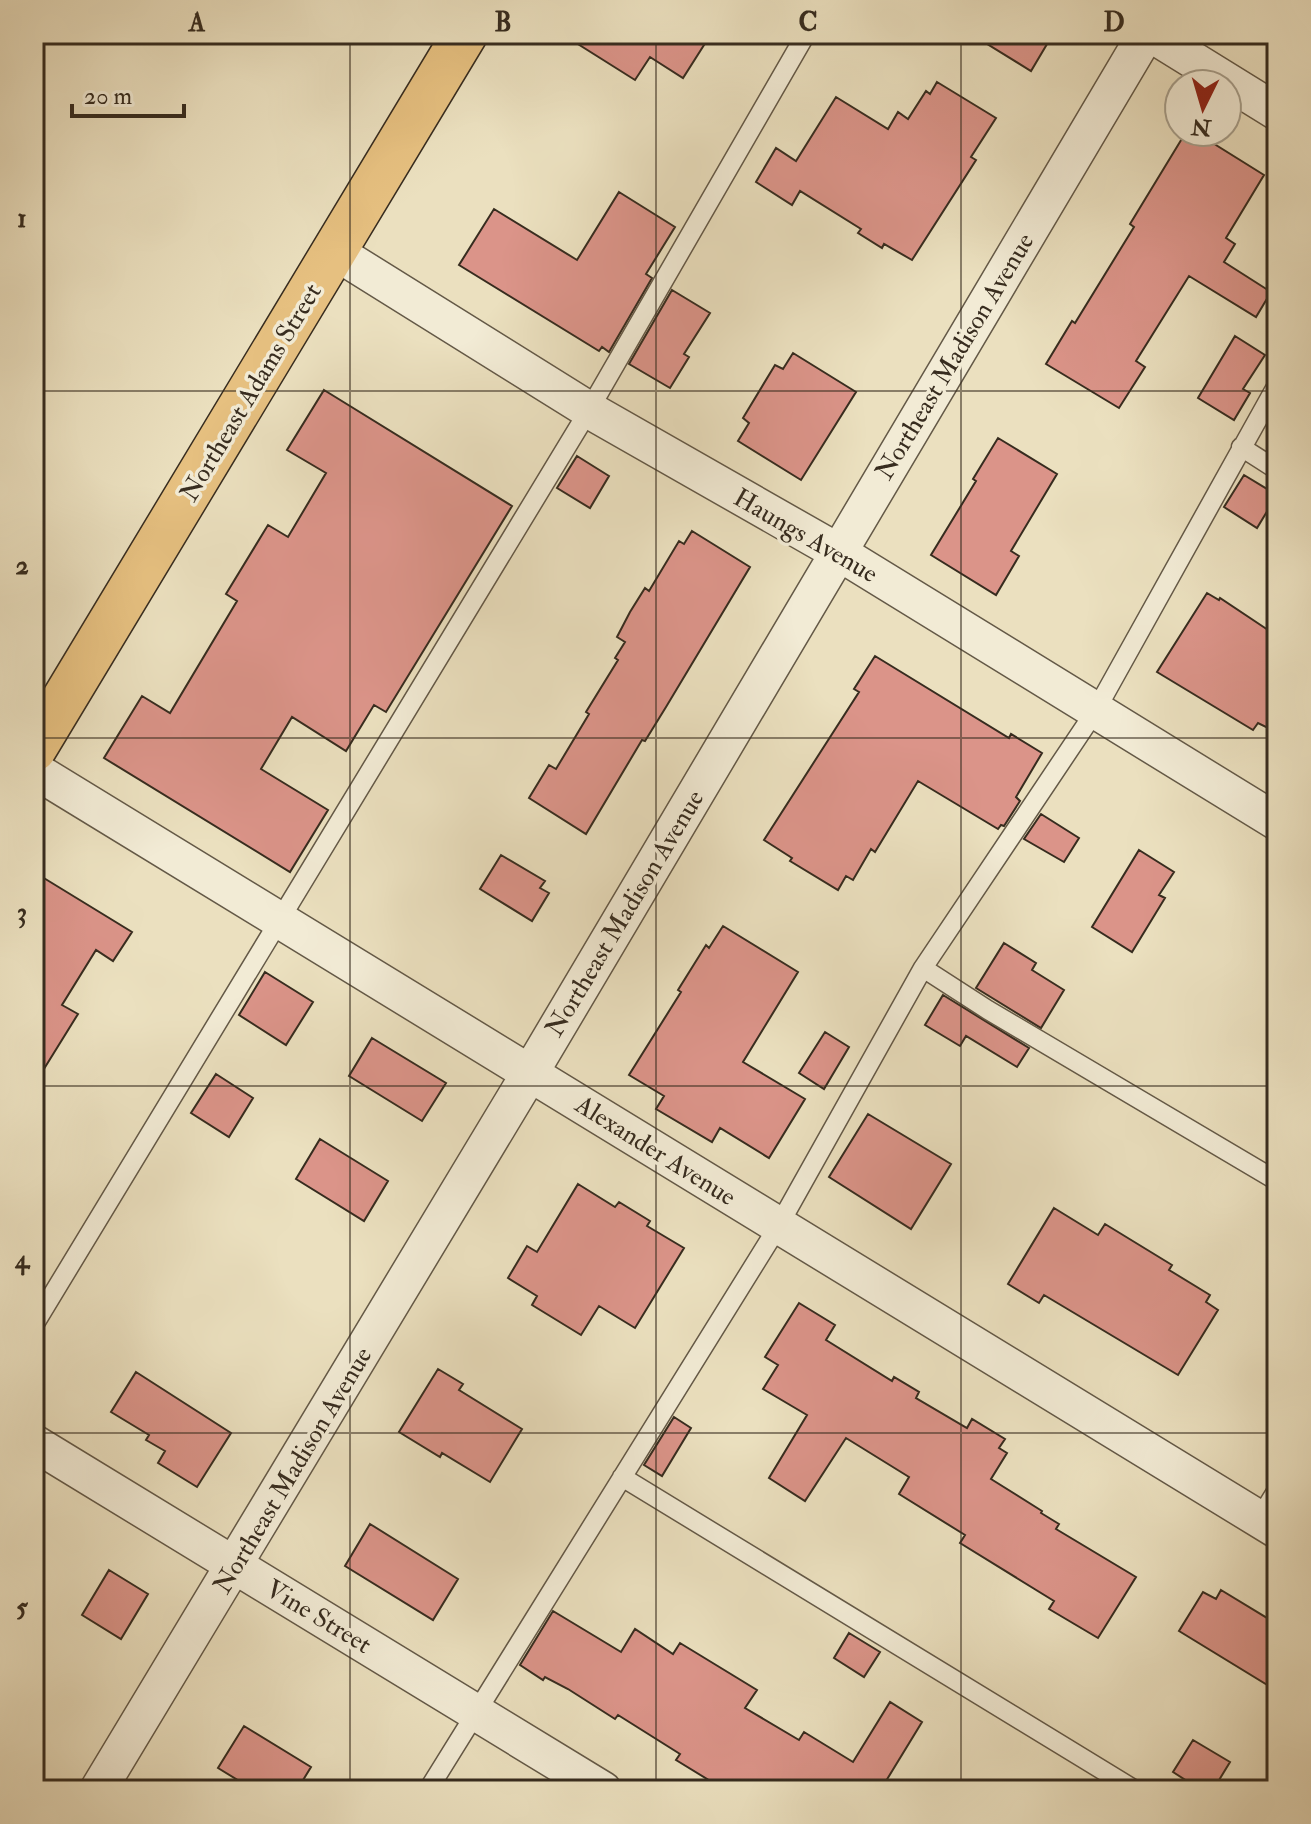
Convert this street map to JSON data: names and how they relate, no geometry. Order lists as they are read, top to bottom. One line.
{"streets":{"main road":["Northeast Adams Street"],"street":["Northeast Madison Avenue","Haungs Avenue","Alexander Avenue","Vine Street"]},"crossings":[["Northeast Madison Avenue","Haungs Avenue"],["Northeast Madison Avenue","Alexander Avenue"],["Northeast Madison Avenue","Vine Street"],["Northeast Adams Street","Haungs Avenue"]],"scale_bar":"20 m","north":"bottom","grid":{"columns":["A","B","C","D"],"rows":["1","2","3","4","5"]}}
